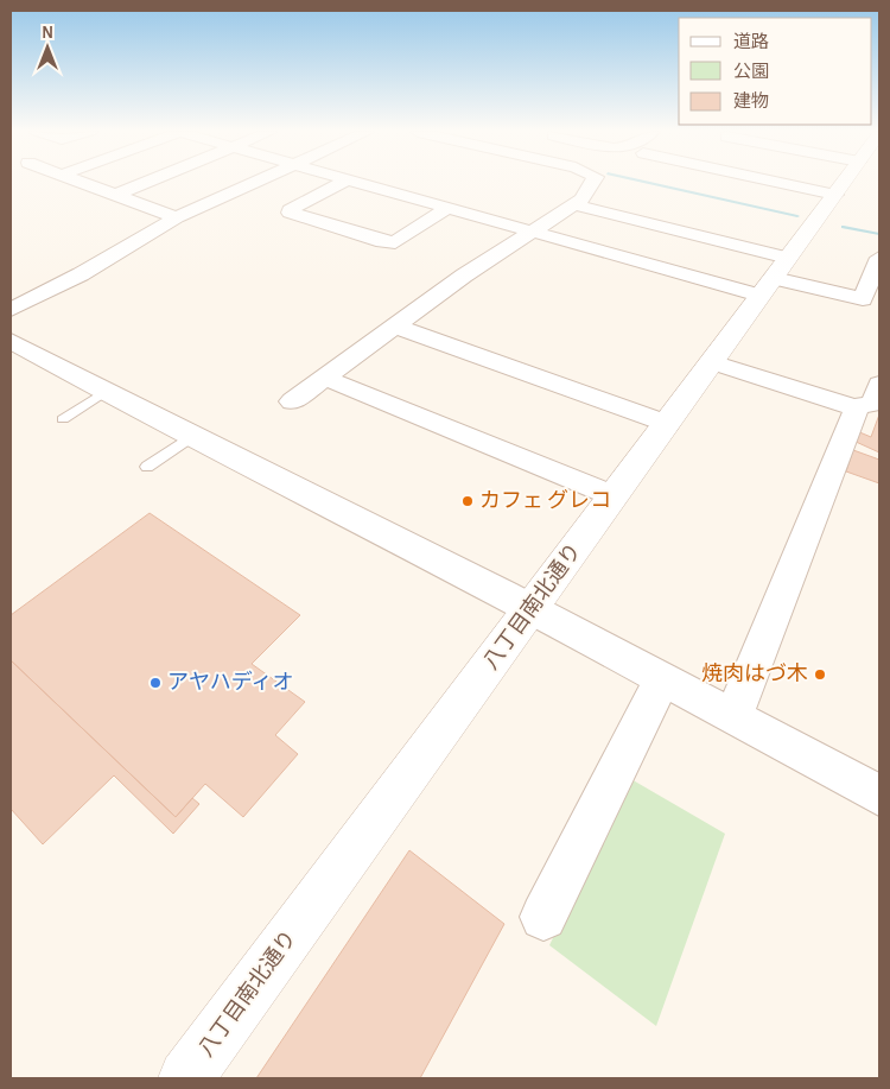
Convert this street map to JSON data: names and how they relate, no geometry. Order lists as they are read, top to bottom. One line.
{"streets":{"street":["八丁目南北通り"]},"places":["カフェ グレコ","焼肉はづ木","アヤハディオ"],"legend":["道路","公園","建物"],"north":"top"}
